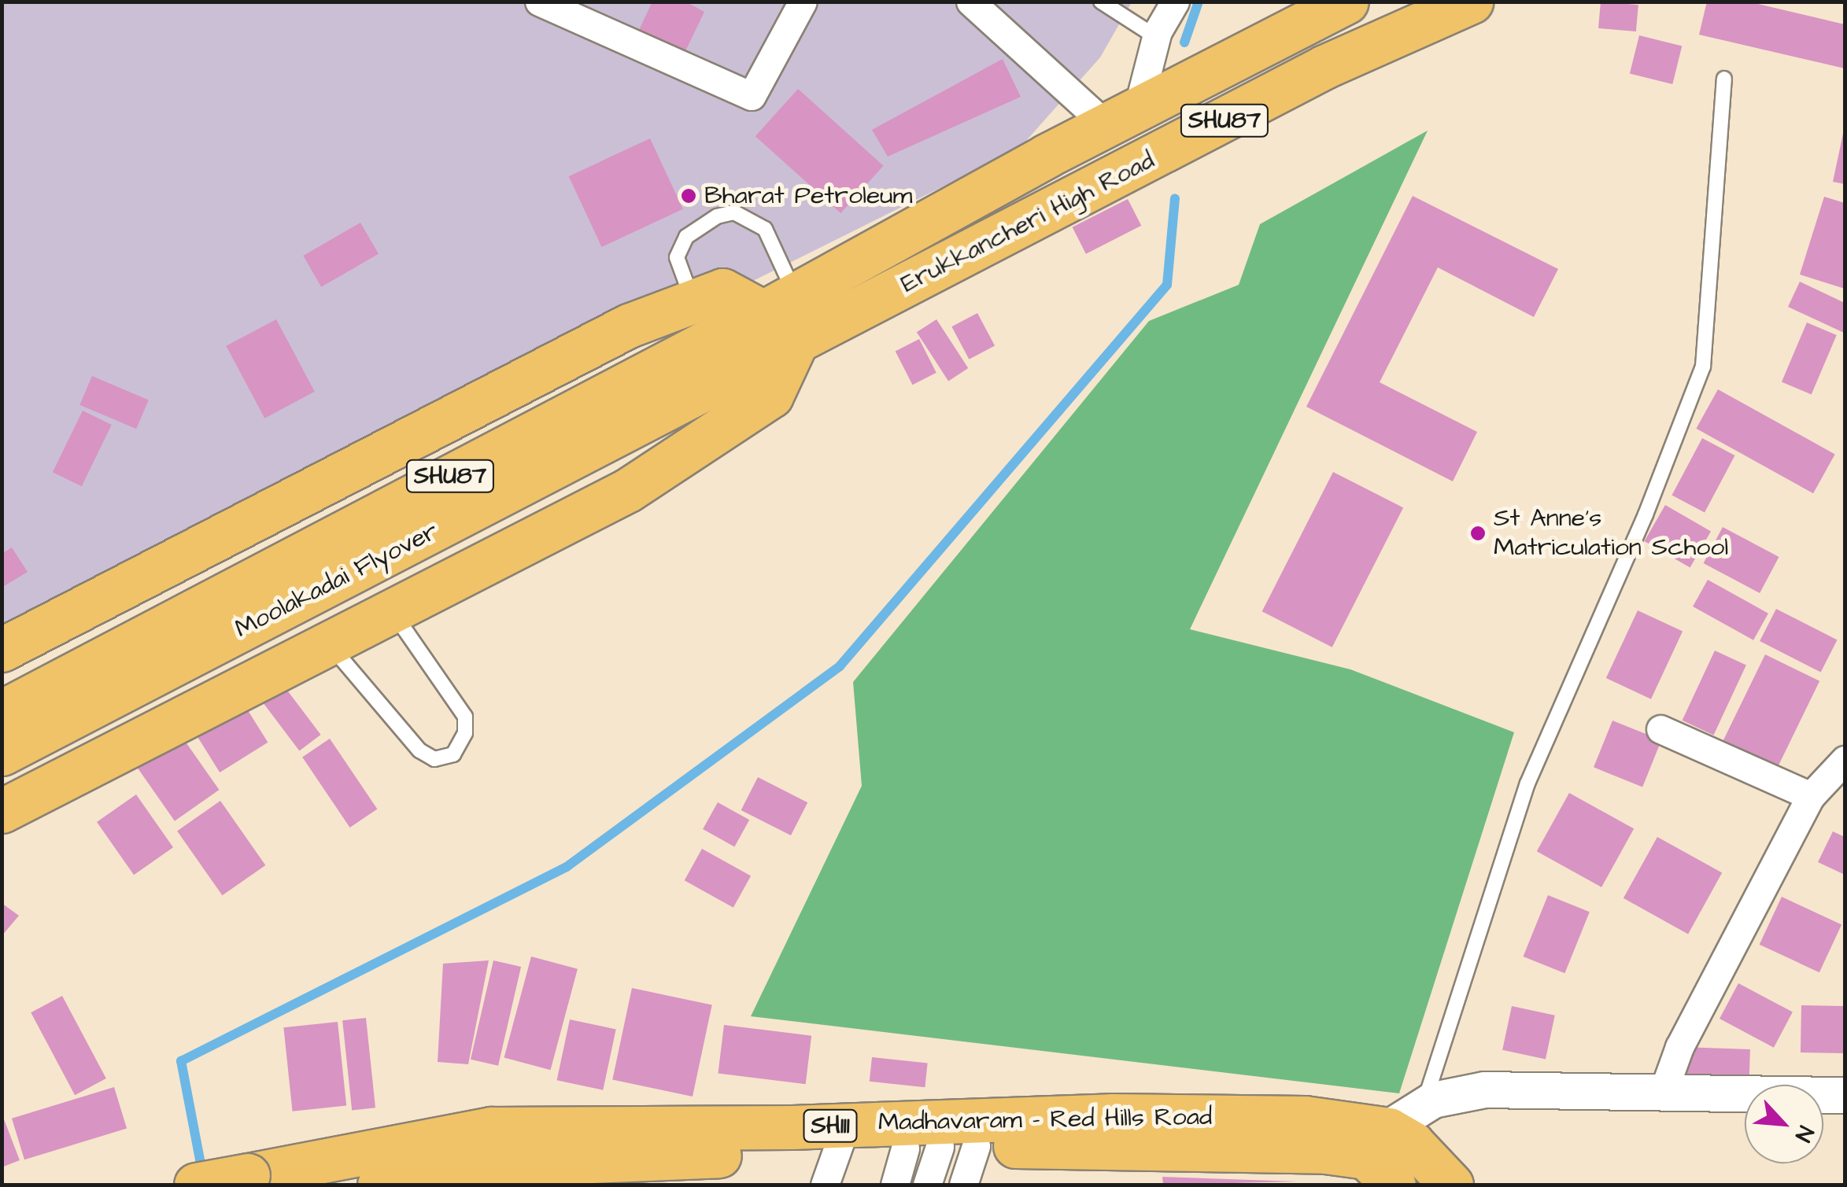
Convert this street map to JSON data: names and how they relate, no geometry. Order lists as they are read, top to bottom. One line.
{"streets":{"main road":["SHU87","Erukkancheri High Road","Moolakadai Flyover","Madhavaram - Red Hills Road","SH111"]},"crossings":[["SHU87","Moolakadai Flyover"],["Erukkancheri High Road","Moolakadai Flyover"]],"places":["Bharat Petroleum","St Anne's Matriculation School"],"north":"bottom right"}
